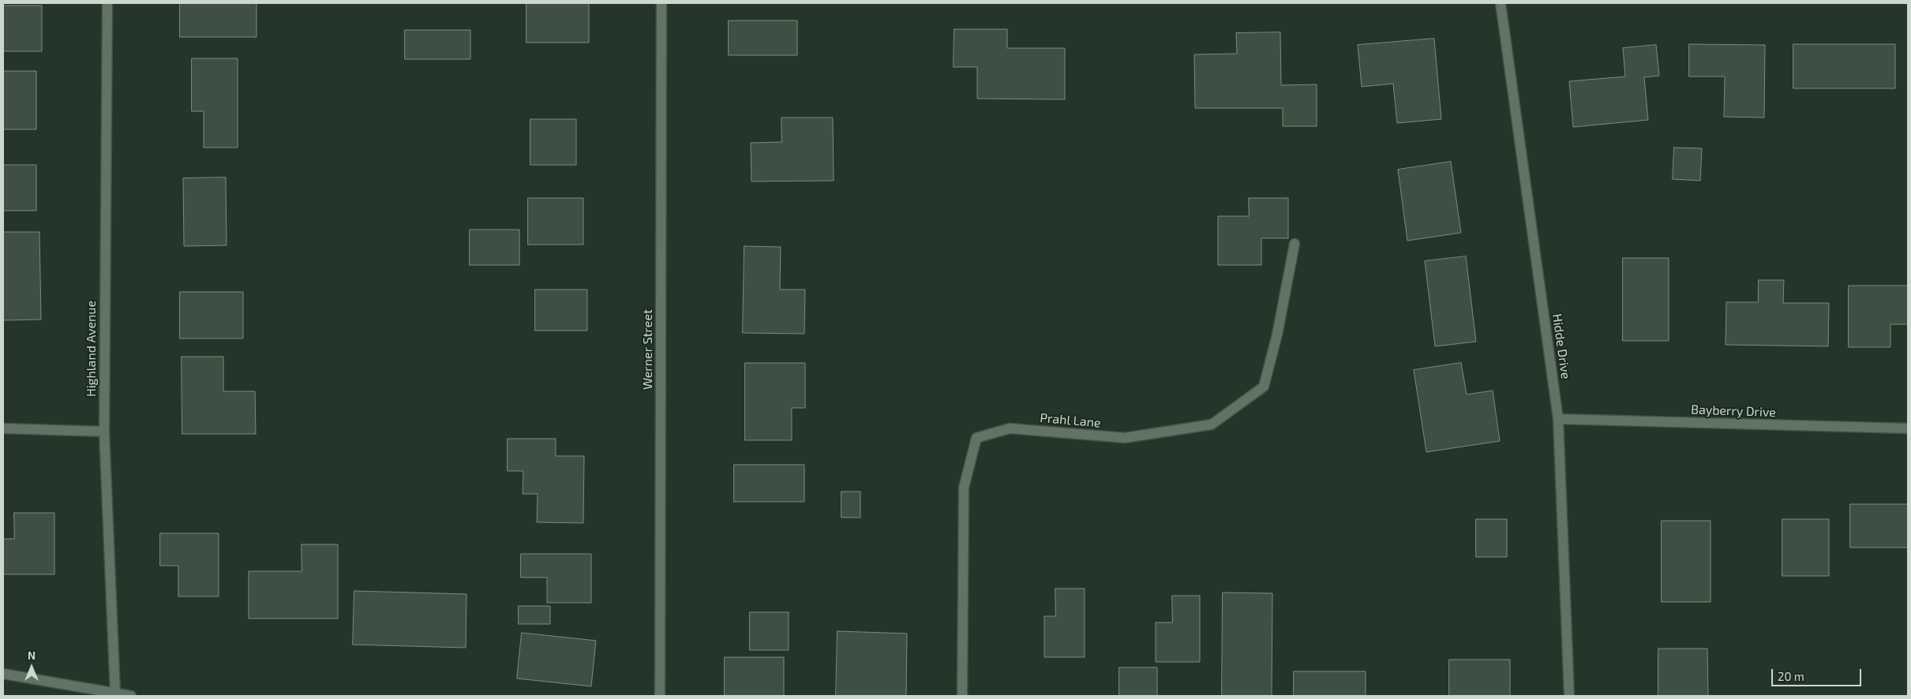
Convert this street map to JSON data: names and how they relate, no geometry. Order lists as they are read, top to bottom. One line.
{"streets":{"street":["Hidde Drive","Highland Avenue","Werner Street","Bayberry Drive","Prahl Lane"]},"crossings":[["Hidde Drive","Bayberry Drive"]],"scale_bar":"20 m","north":"top"}
